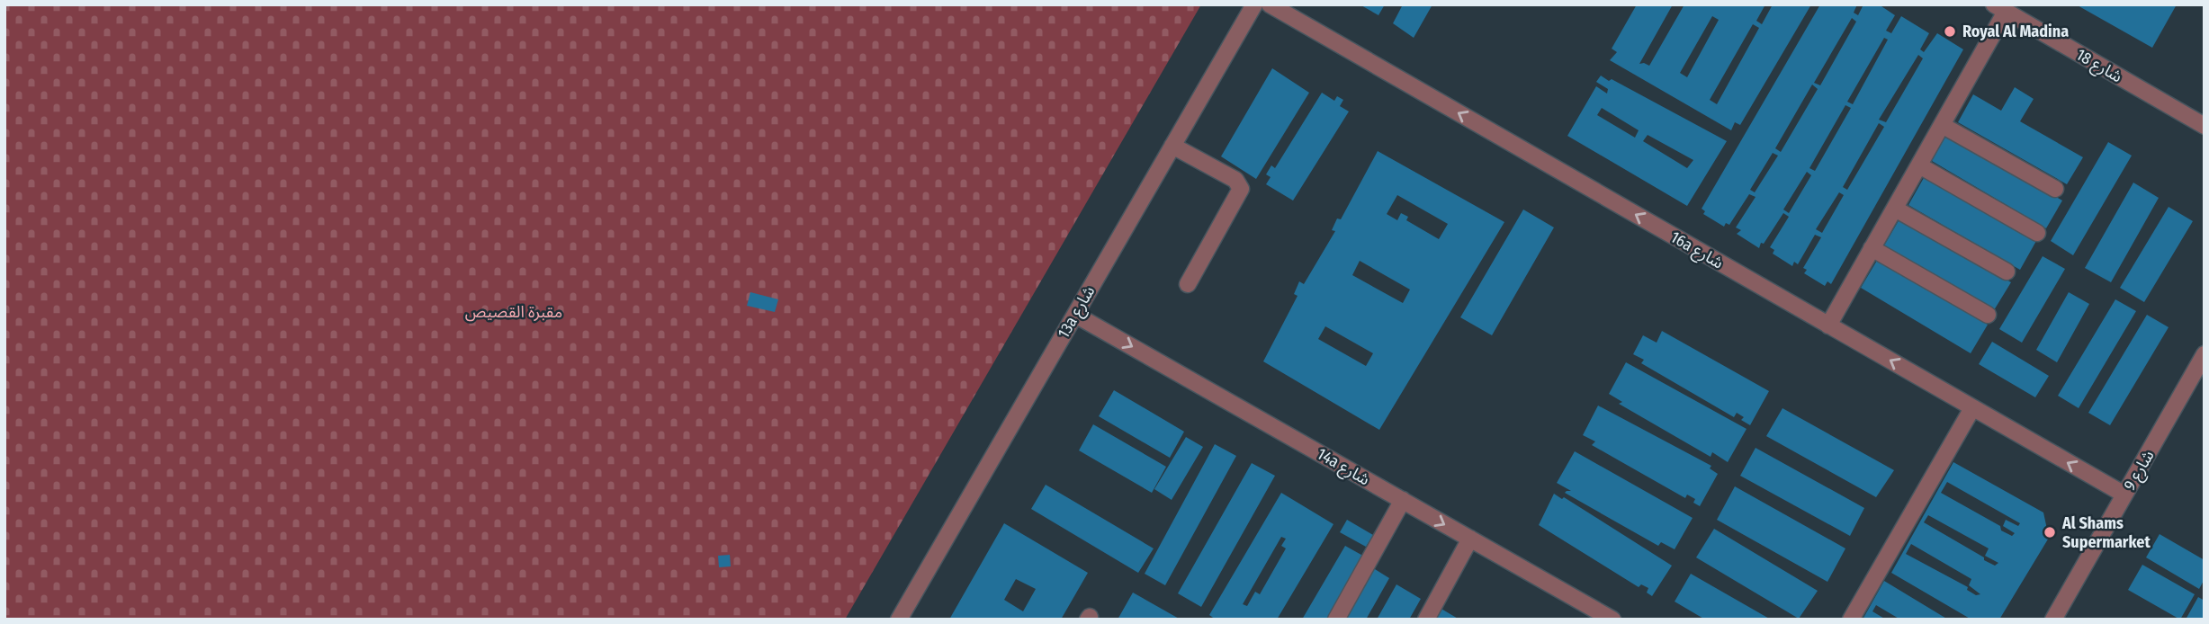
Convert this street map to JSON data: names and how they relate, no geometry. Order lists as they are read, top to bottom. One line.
{"streets":{"street":["شارع 18","16a شارع","13a شارع","14a شارع","شارع 9"]},"crossings":[["16a شارع","شارع 9"],["13a شارع","14a شارع"]],"one_way":["16a شارع","14a شارع"],"parks":["مقبرة القصيص"],"places":["Royal Al Madina","Al Shams Supermarket"]}
